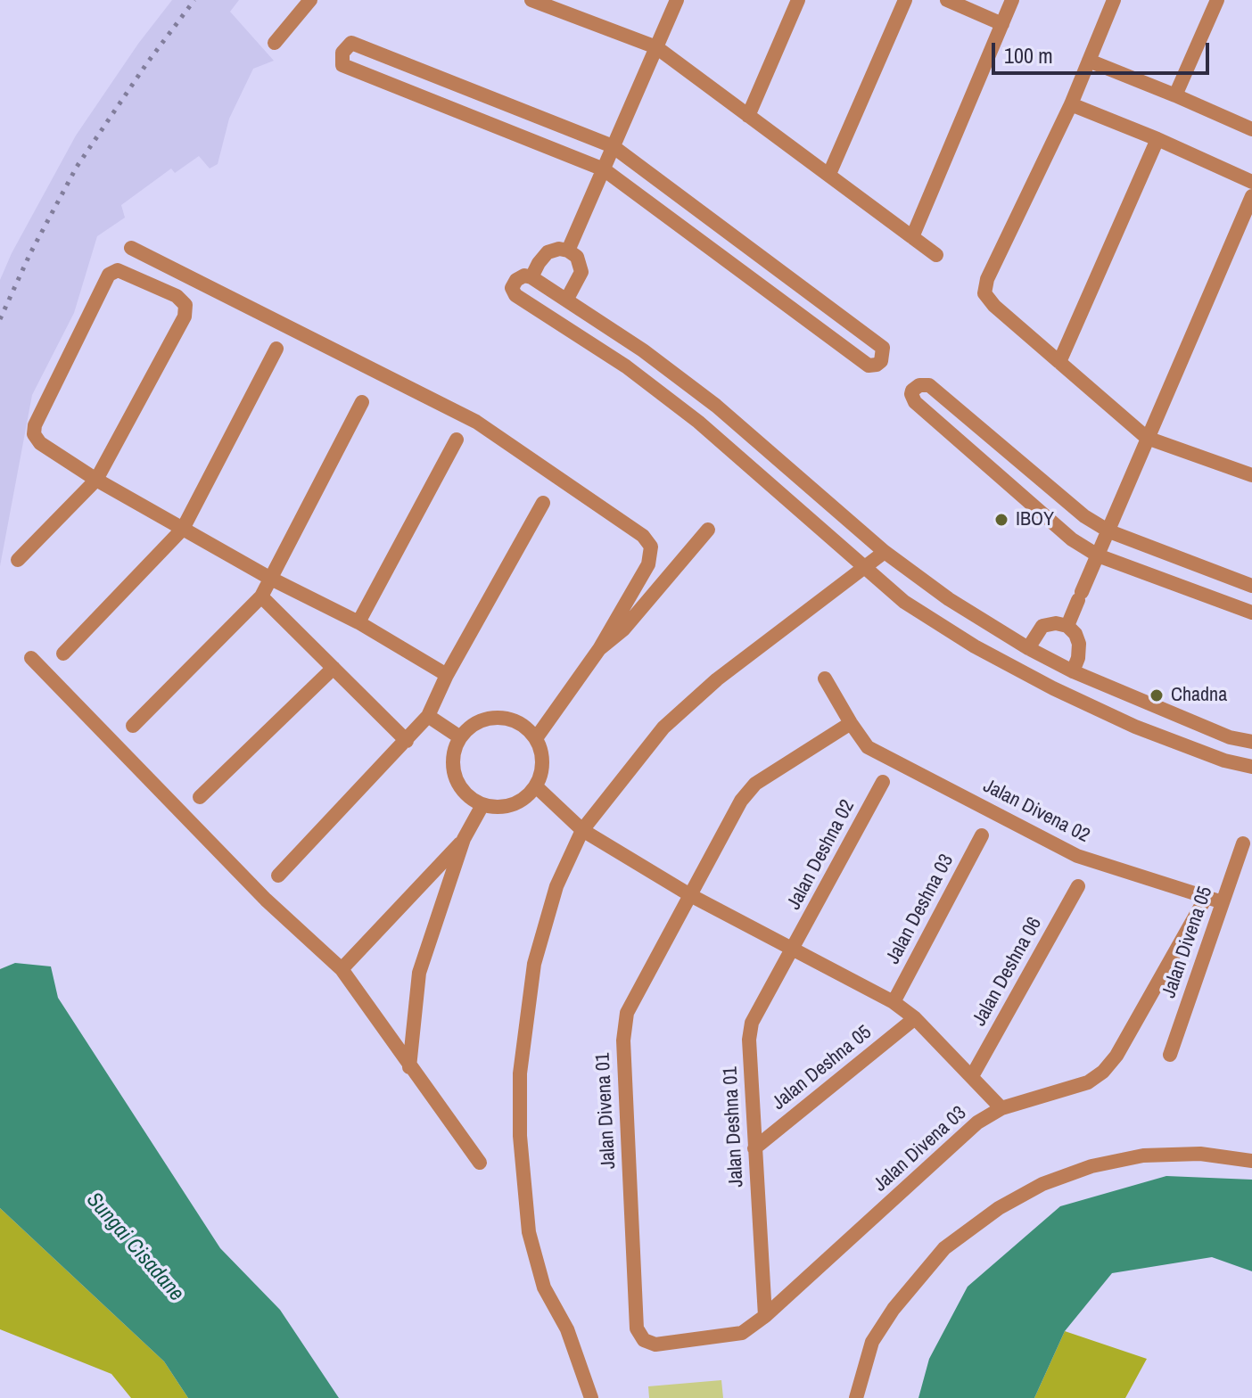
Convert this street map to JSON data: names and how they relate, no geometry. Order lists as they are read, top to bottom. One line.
{"streets":{"street":["Jalan Divena 02","Jalan Deshna 02","Jalan Deshna 03","Jalan Divena 05","Jalan Deshna 06","Jalan Deshna 05","Jalan Divena 01","Jalan Deshna 01","Jalan Divena 03"]},"crossings":[["Jalan Divena 02","Jalan Divena 05"],["Jalan Divena 02","Jalan Divena 03"],["Jalan Deshna 02","Jalan Deshna 01"],["Jalan Deshna 05","Jalan Deshna 01"],["Jalan Divena 01","Jalan Divena 03"],["Jalan Deshna 01","Jalan Divena 03"]],"water":["Sungai Cisadane"],"places":["IBOY","Chadna"],"scale_bar":"100 m"}
